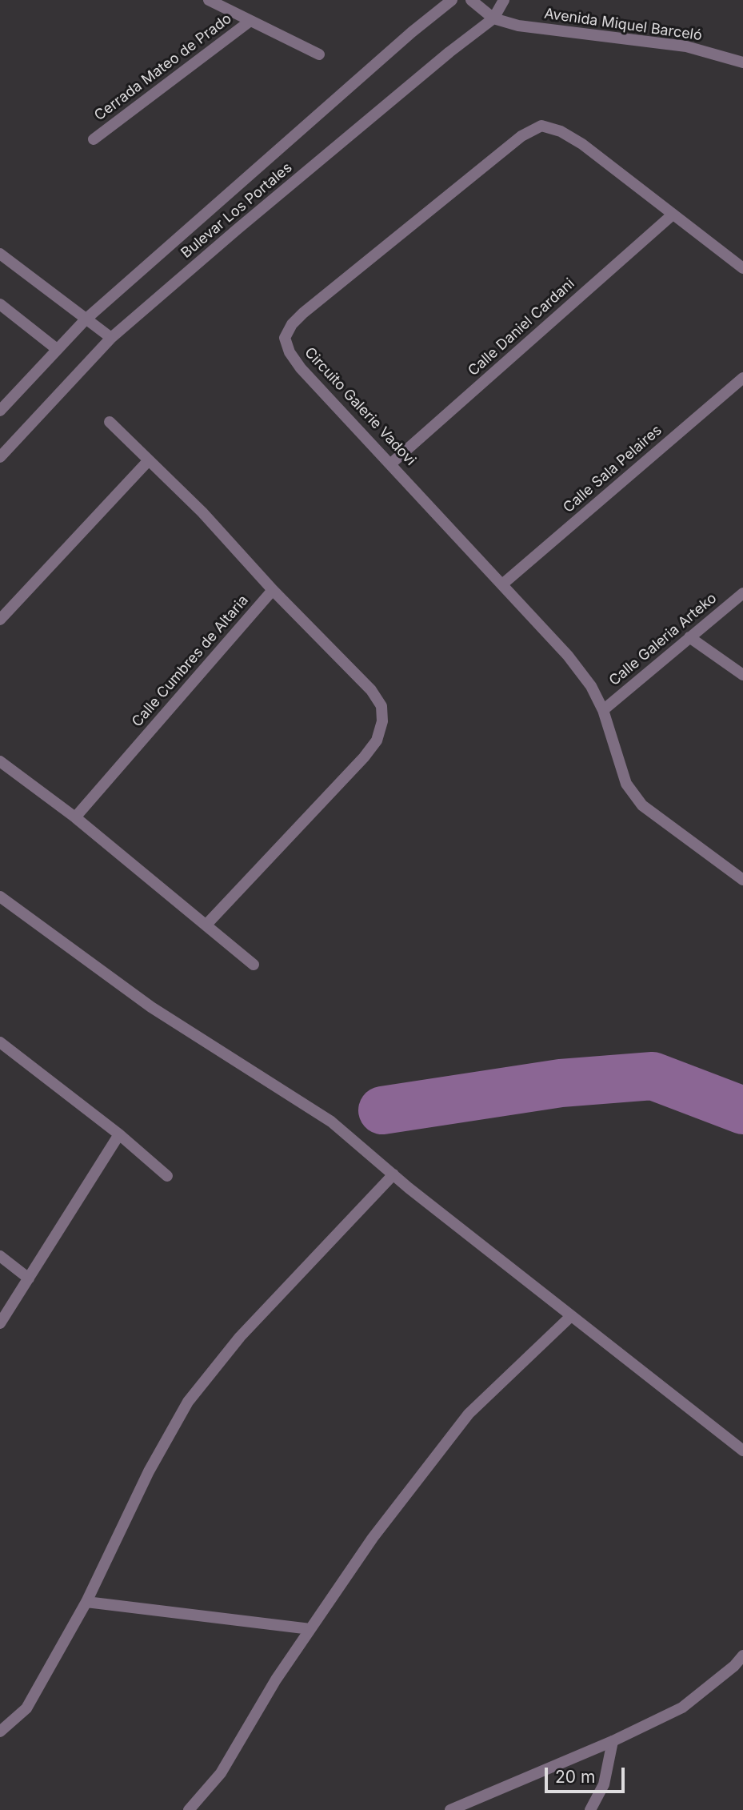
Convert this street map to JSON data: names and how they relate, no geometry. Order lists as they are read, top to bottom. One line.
{"streets":{"street":["Avenida Miquel Barceló","Cerrada Mateo de Prado","Bulevar Los Portales","Calle Daniel Cardani","Circuito Galerie Vadovi","Calle Sala Pelaires","Calle Galeria Arteko","Calle Cumbres de Altaria"]},"crossings":[["Avenida Miquel Barceló","Bulevar Los Portales"],["Calle Daniel Cardani","Circuito Galerie Vadovi"],["Circuito Galerie Vadovi","Calle Sala Pelaires"],["Circuito Galerie Vadovi","Calle Galeria Arteko"]],"scale_bar":"20 m"}
